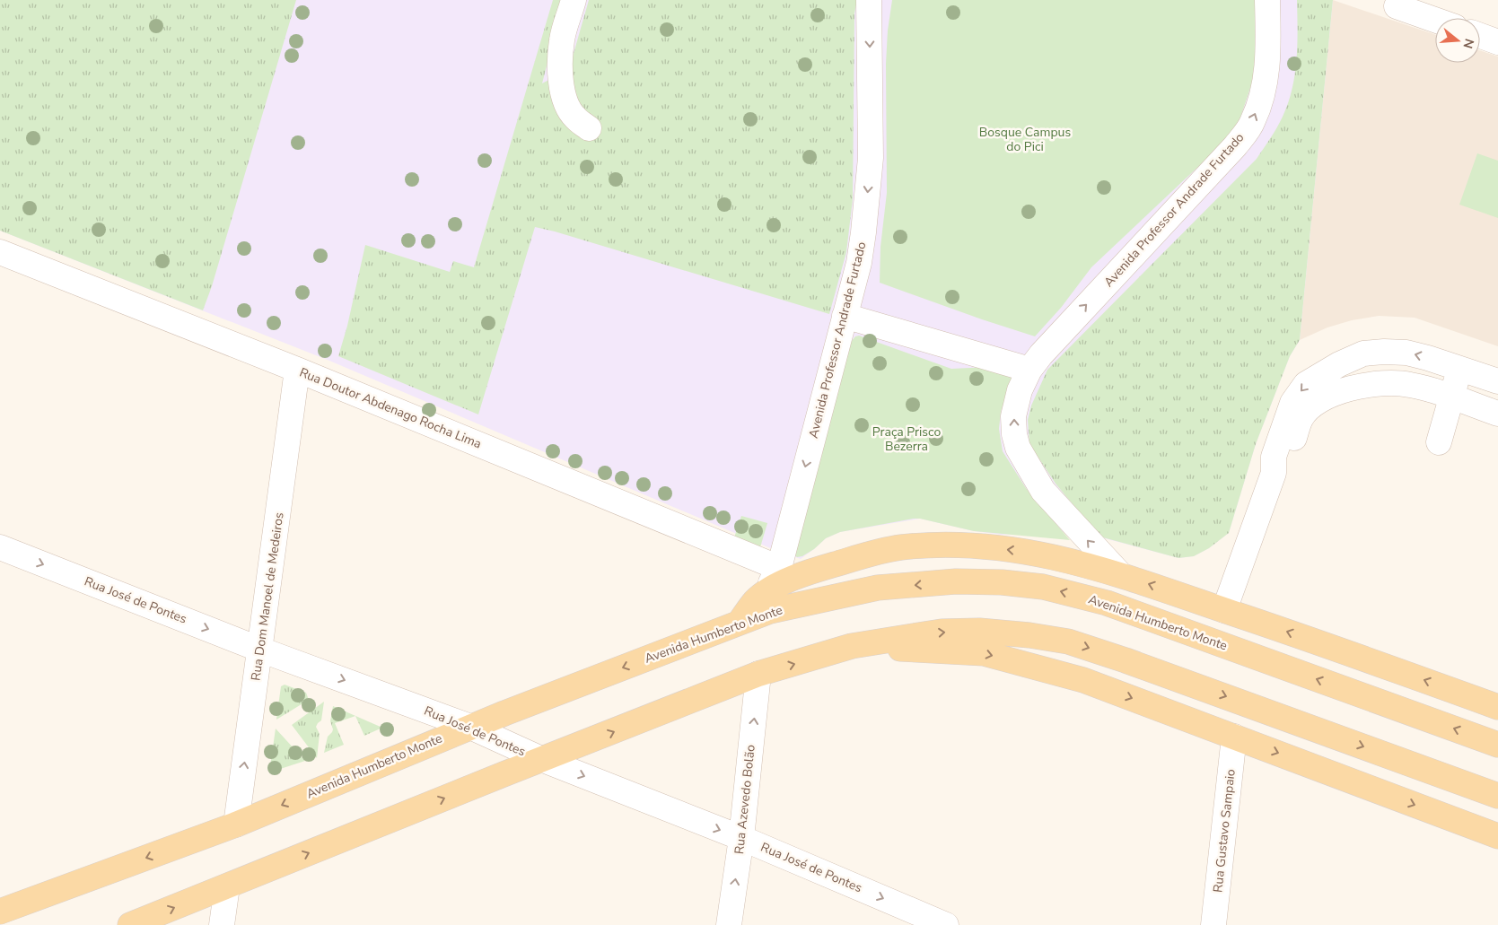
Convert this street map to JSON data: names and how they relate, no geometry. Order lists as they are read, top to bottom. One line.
{"streets":{"main road":["Avenida Humberto Monte"],"street":["Avenida Professor Andrade Furtado","Rua Doutor Abdenago Rocha Lima","Rua Dom Manoel de Medeiros","Rua José de Pontes","Rua Azevedo Bolão","Rua Gustavo Sampaio"]},"crossings":[["Avenida Professor Andrade Furtado","Rua Doutor Abdenago Rocha Lima"],["Rua Doutor Abdenago Rocha Lima","Rua Dom Manoel de Medeiros"],["Rua Dom Manoel de Medeiros","Rua José de Pontes"],["Rua Dom Manoel de Medeiros","Avenida Humberto Monte"],["Rua José de Pontes","Avenida Humberto Monte"],["Rua José de Pontes","Rua Azevedo Bolão"]],"one_way":["Rua Dom Manoel de Medeiros","Rua José de Pontes","Rua Azevedo Bolão"],"parks":["Bosque Campus do Pici","Praça Prisco Bezerra"],"north":"right"}
